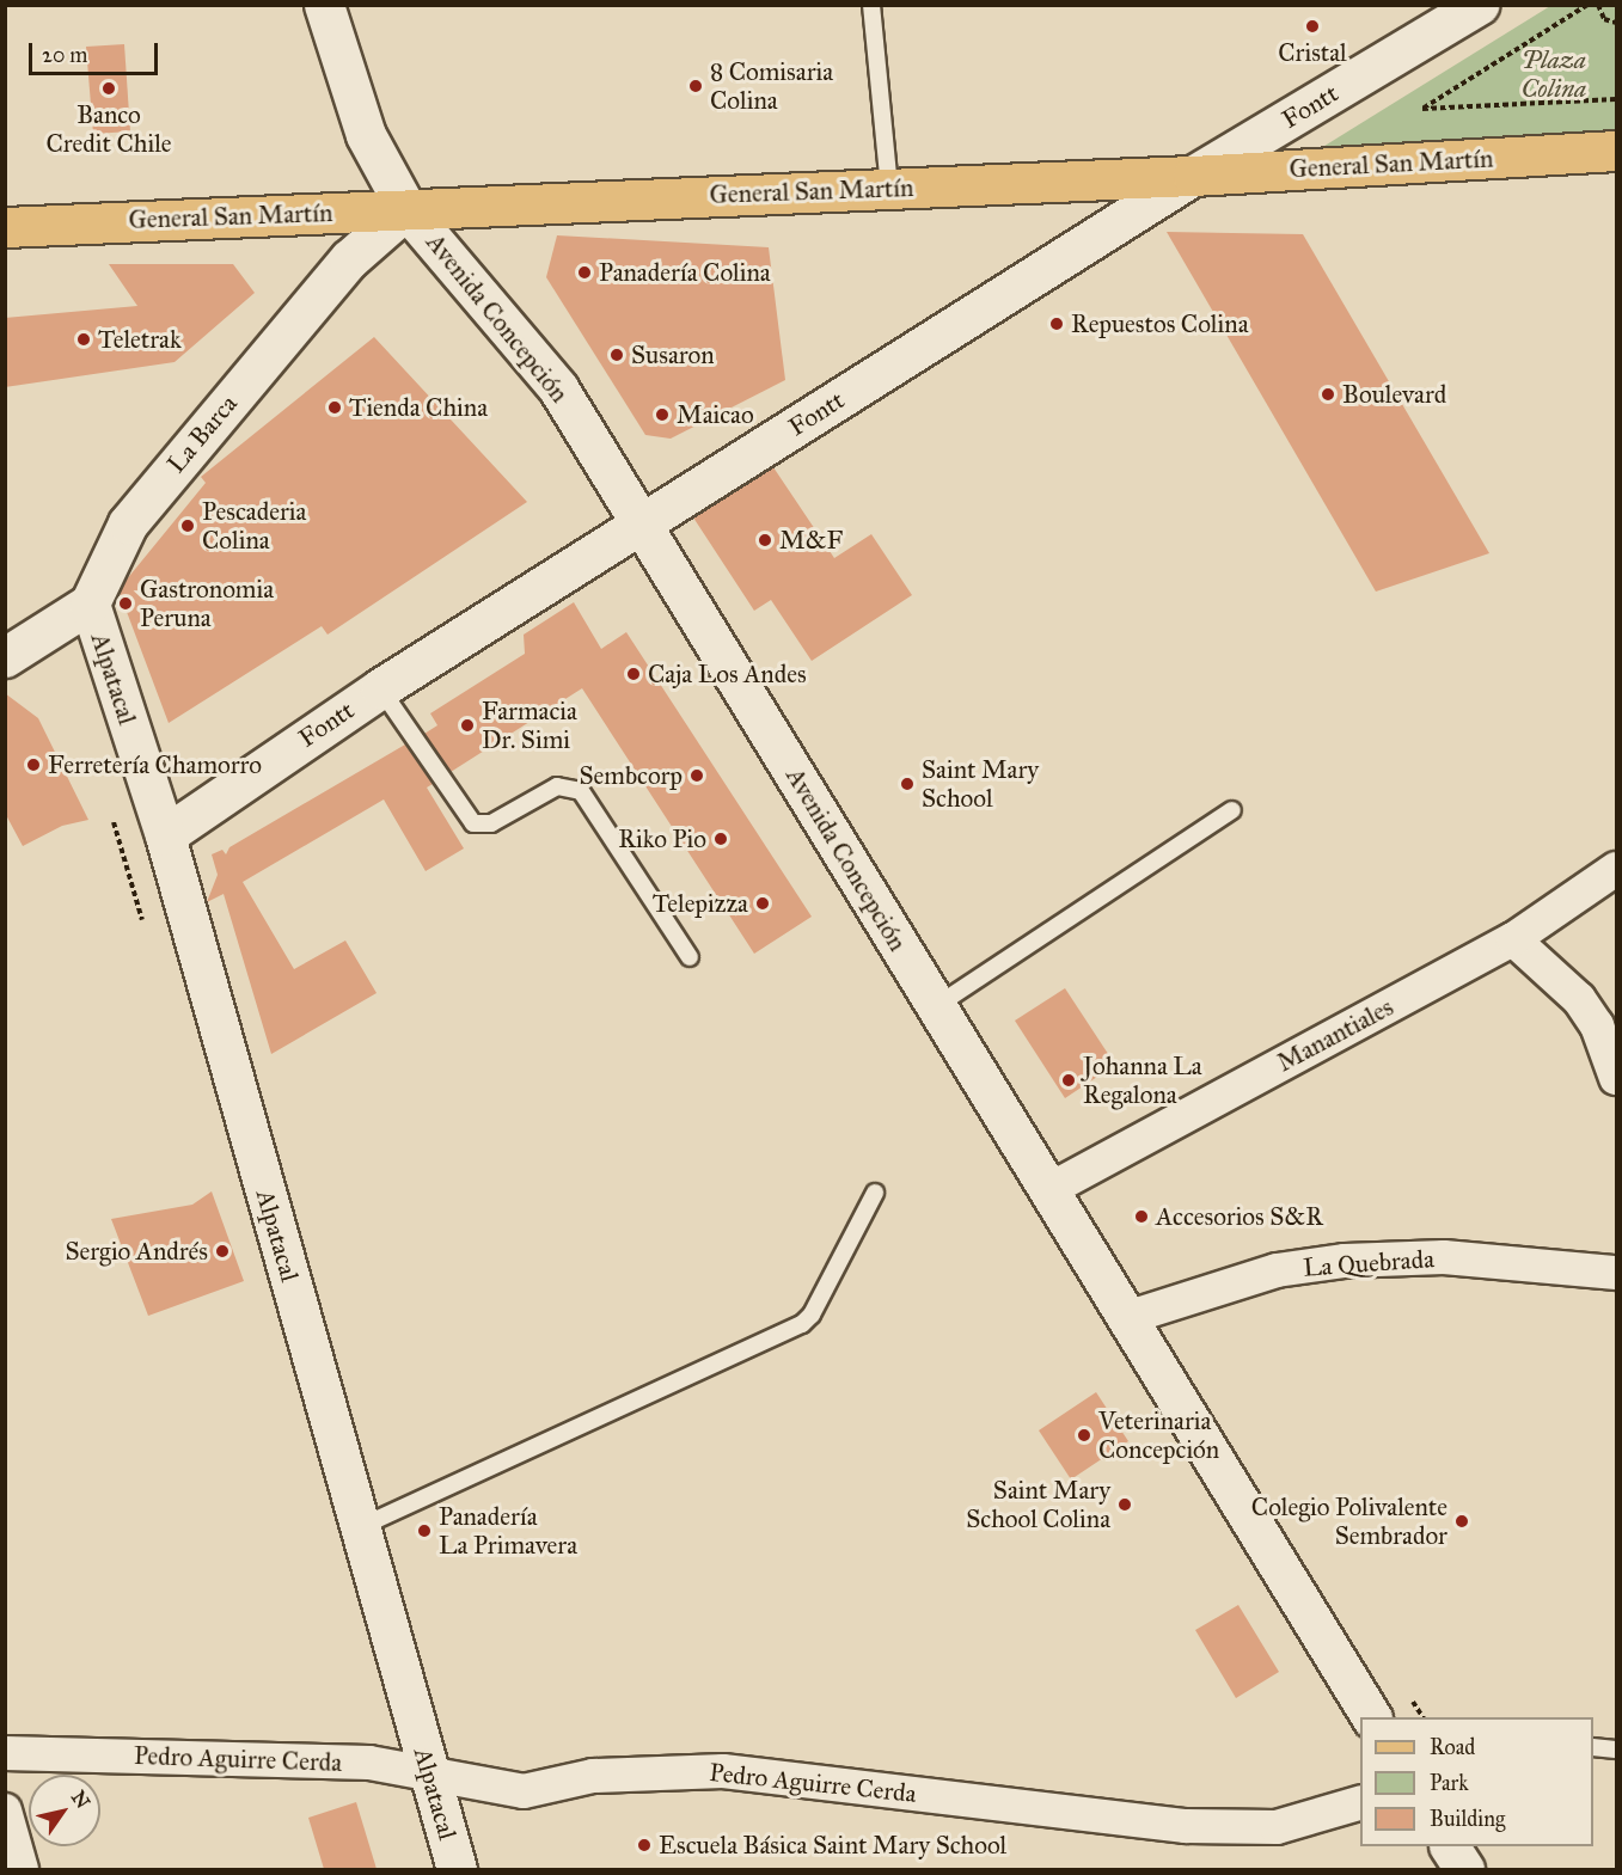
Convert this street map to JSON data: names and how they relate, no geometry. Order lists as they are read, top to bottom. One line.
{"streets":{"main road":["Fontt","General San Martín","Avenida Concepción","La Barca","Alpatacal"],"street":["Manantiales","La Quebrada","Pedro Aguirre Cerda"]},"crossings":[["Fontt","General San Martín"],["Fontt","Avenida Concepción"],["Fontt","Alpatacal"],["General San Martín","Avenida Concepción"],["General San Martín","La Barca"],["Avenida Concepción","La Barca"],["Avenida Concepción","Manantiales"],["Avenida Concepción","La Quebrada"],["La Barca","Alpatacal"],["Alpatacal","Pedro Aguirre Cerda"]],"parks":["Plaza Colina"],"places":["Cristal","8 Comisaria Colina","Banco Credit Chile","Panadería Colina","Repuestos Colina","Teletrak","Susaron","Boulevard","Tienda China","Maicao","Pescaderia Colina","M&F","Gastronomia Peruna","Caja Los Andes","Farmacia Dr. Simi","Ferretería Chamorro","Sembcorp","Saint Mary School","Riko Pio","Telepizza","Johanna La Regalona","Accesorios S&R","Sergio Andrés","Veterinaria Concepción","Saint Mary School Colina","Colegio Polivalente Sembrador","Panadería La Primavera","Escuela Básica Saint Mary School"],"legend":["Road","Park","Building"],"scale_bar":"20 m","north":"top right"}
